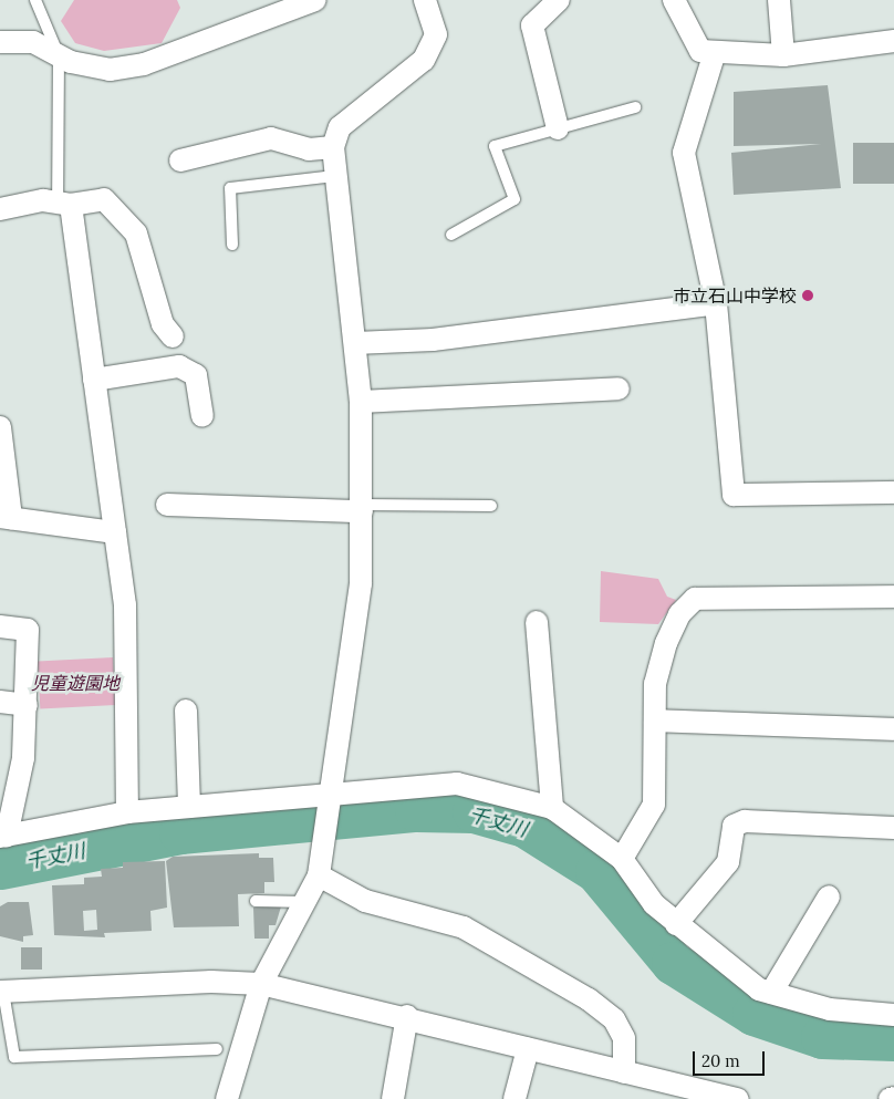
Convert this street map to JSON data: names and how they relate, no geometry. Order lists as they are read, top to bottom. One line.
{"water":["千丈川"],"parks":["児童遊園地"],"places":["市立石山中学校"],"scale_bar":"20 m"}
